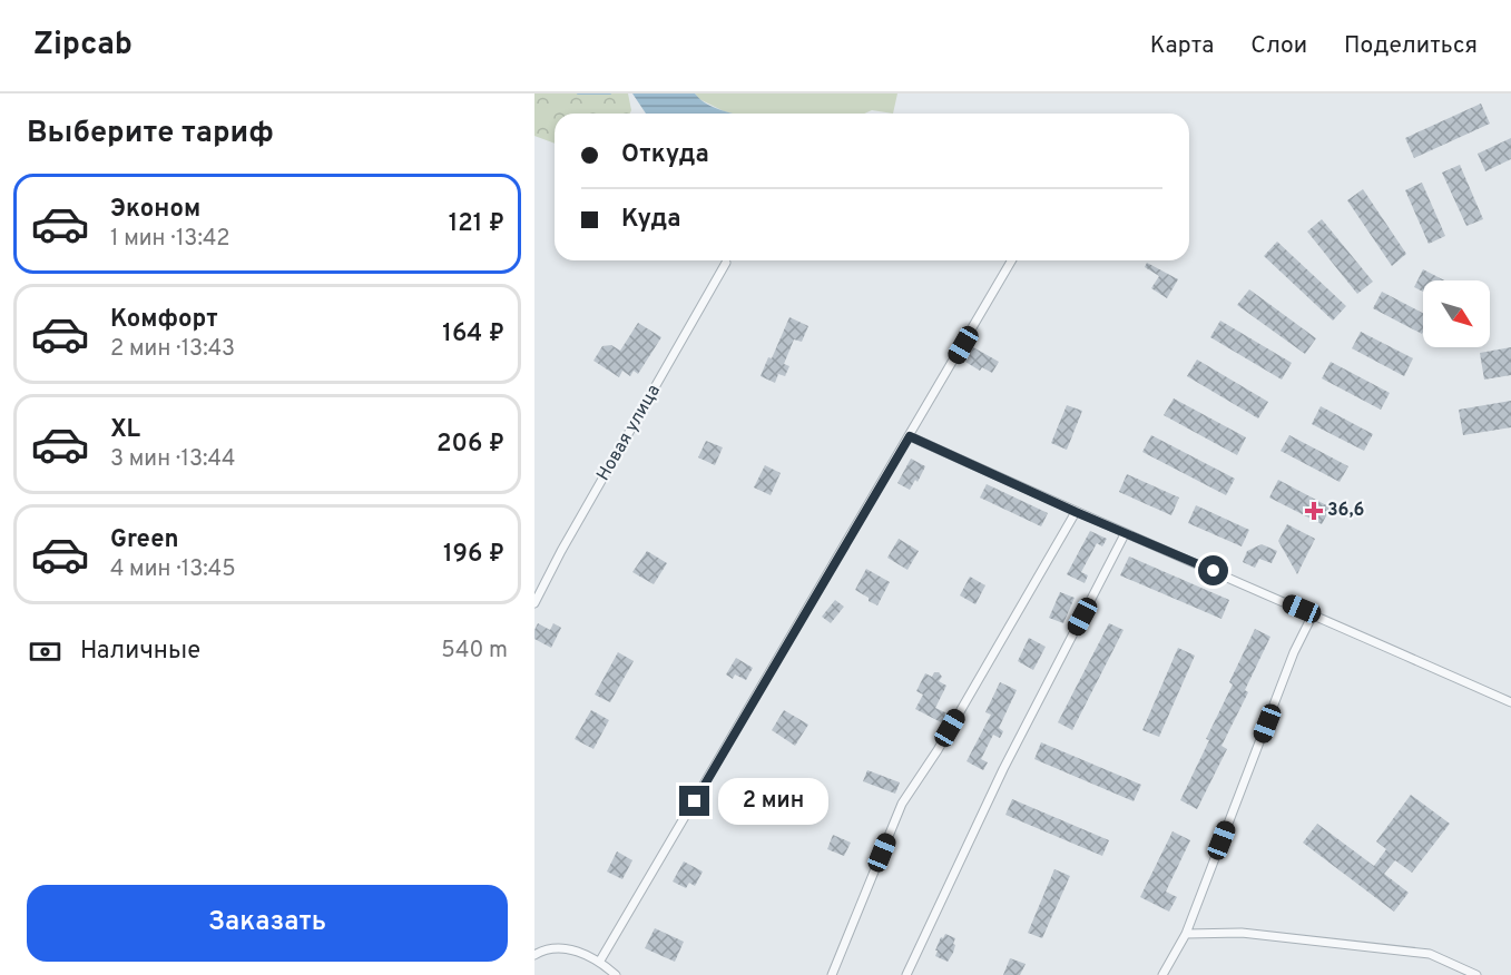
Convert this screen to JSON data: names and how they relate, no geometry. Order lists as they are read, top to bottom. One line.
{"streets":{"street":["Новая улица"]},"places":{"health":["36,6"]},"north":"bottom right","page":{"header":"Zipcab","nav":["Карта","Слои","Поделиться"],"heading":"Выберите тариф","banner":["Откуда","Куда"],"list":[{"name":"Эконом","note":"1 мин · 13:42","value":"121 ₽"},{"name":"Комфорт","note":"2 мин · 13:43","value":"164 ₽"},{"name":"XL","note":"3 мин · 13:44","value":"206 ₽"},{"name":"Green","note":"4 мин · 13:45","value":"196 ₽"}],"pay":["Наличные","540 m"],"bubble":"2 мин","buttons":"Заказать"}}
